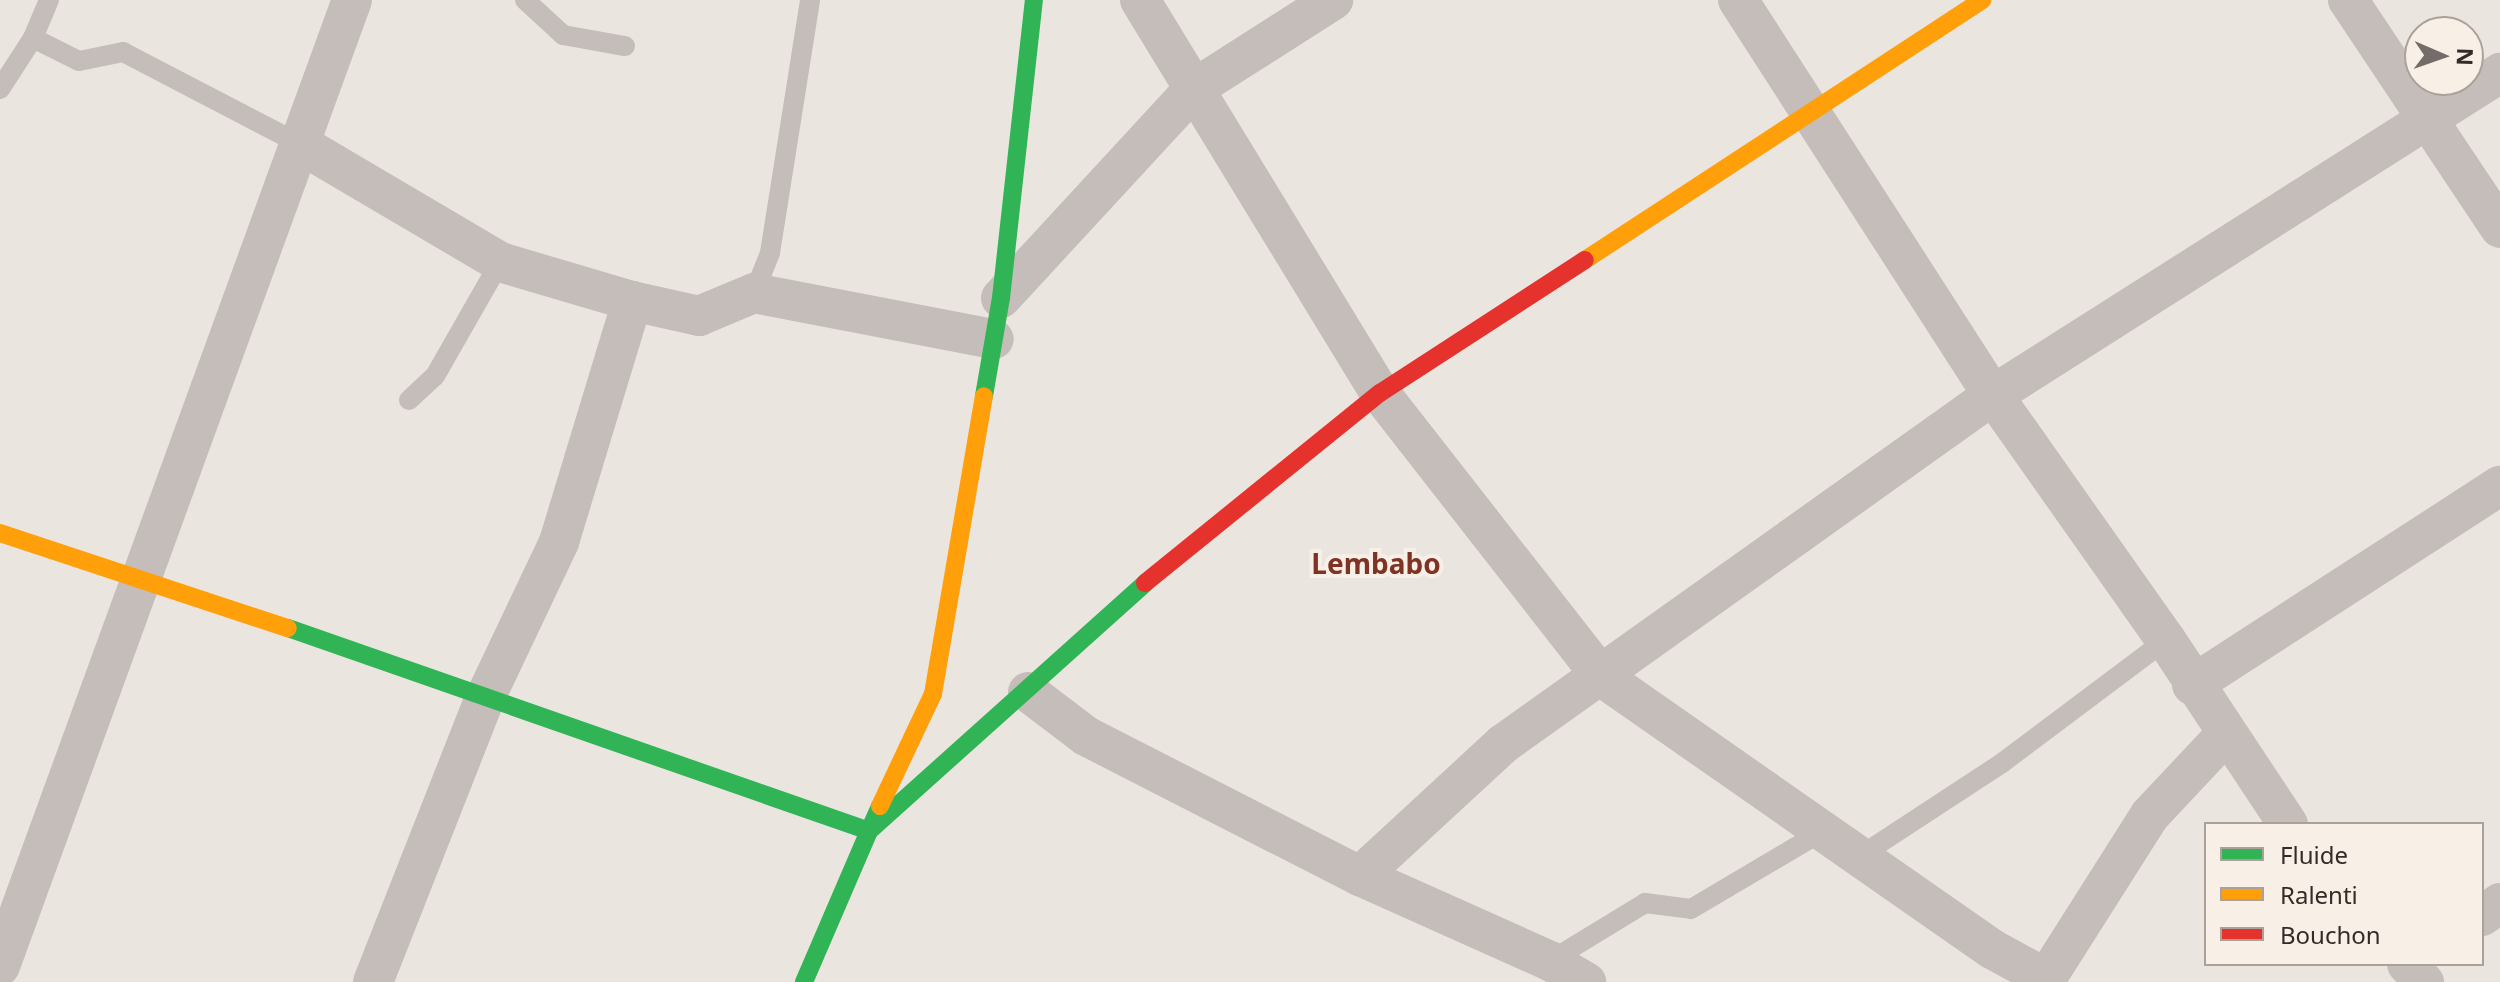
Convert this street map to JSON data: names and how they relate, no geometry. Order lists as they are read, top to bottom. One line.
{"districts":["Lembabo"],"legend":["Fluide","Ralenti","Bouchon"],"north":"right"}
